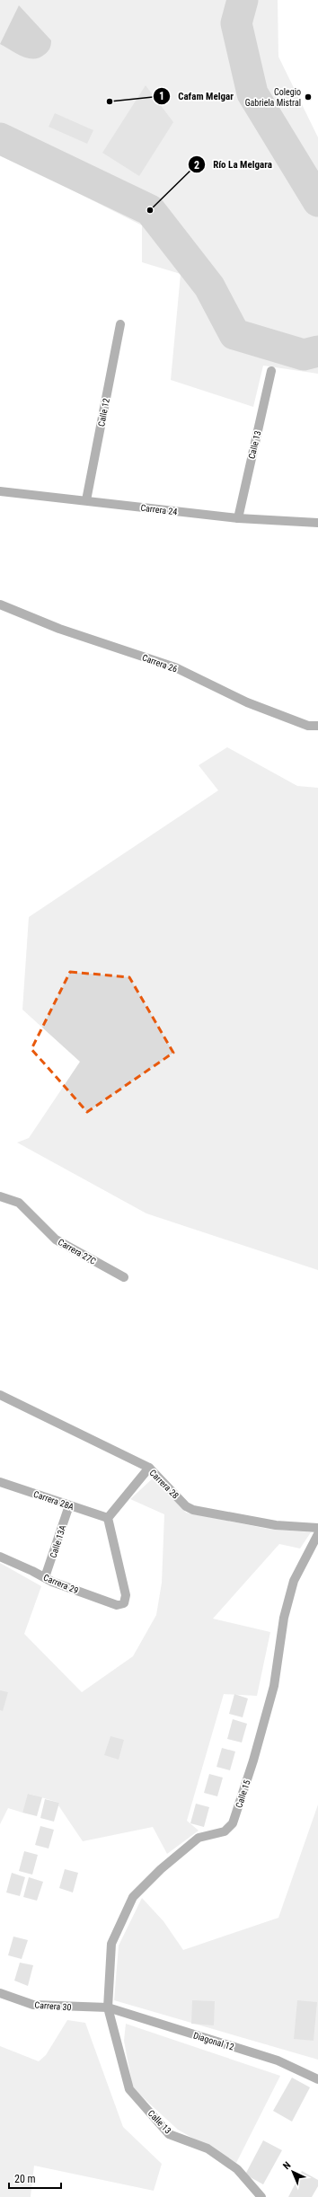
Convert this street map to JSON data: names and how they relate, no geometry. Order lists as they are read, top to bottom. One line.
{"streets":{"street":["Calle 12","Calle 13","Carrera 24","Carrera 26","Carrera 27C","Carrera 28","Carrera 28A","Calle 13A","Carrera 29","Calle 15","Carrera 30","Diagonal 12"]},"crossings":[["Calle 12","Carrera 24"],["Calle 13","Carrera 24"],["Calle 13","Calle 15"],["Calle 13","Carrera 30"],["Calle 13","Diagonal 12"],["Carrera 28A","Calle 13A"],["Carrera 28A","Carrera 29"],["Calle 13A","Carrera 29"],["Calle 15","Carrera 30"],["Calle 15","Diagonal 12"],["Carrera 30","Diagonal 12"]],"places":["Colegio Gabriela Mistral","Cafam Melgar","Río La Melgara"],"scale_bar":"20 m","north":"top left"}
